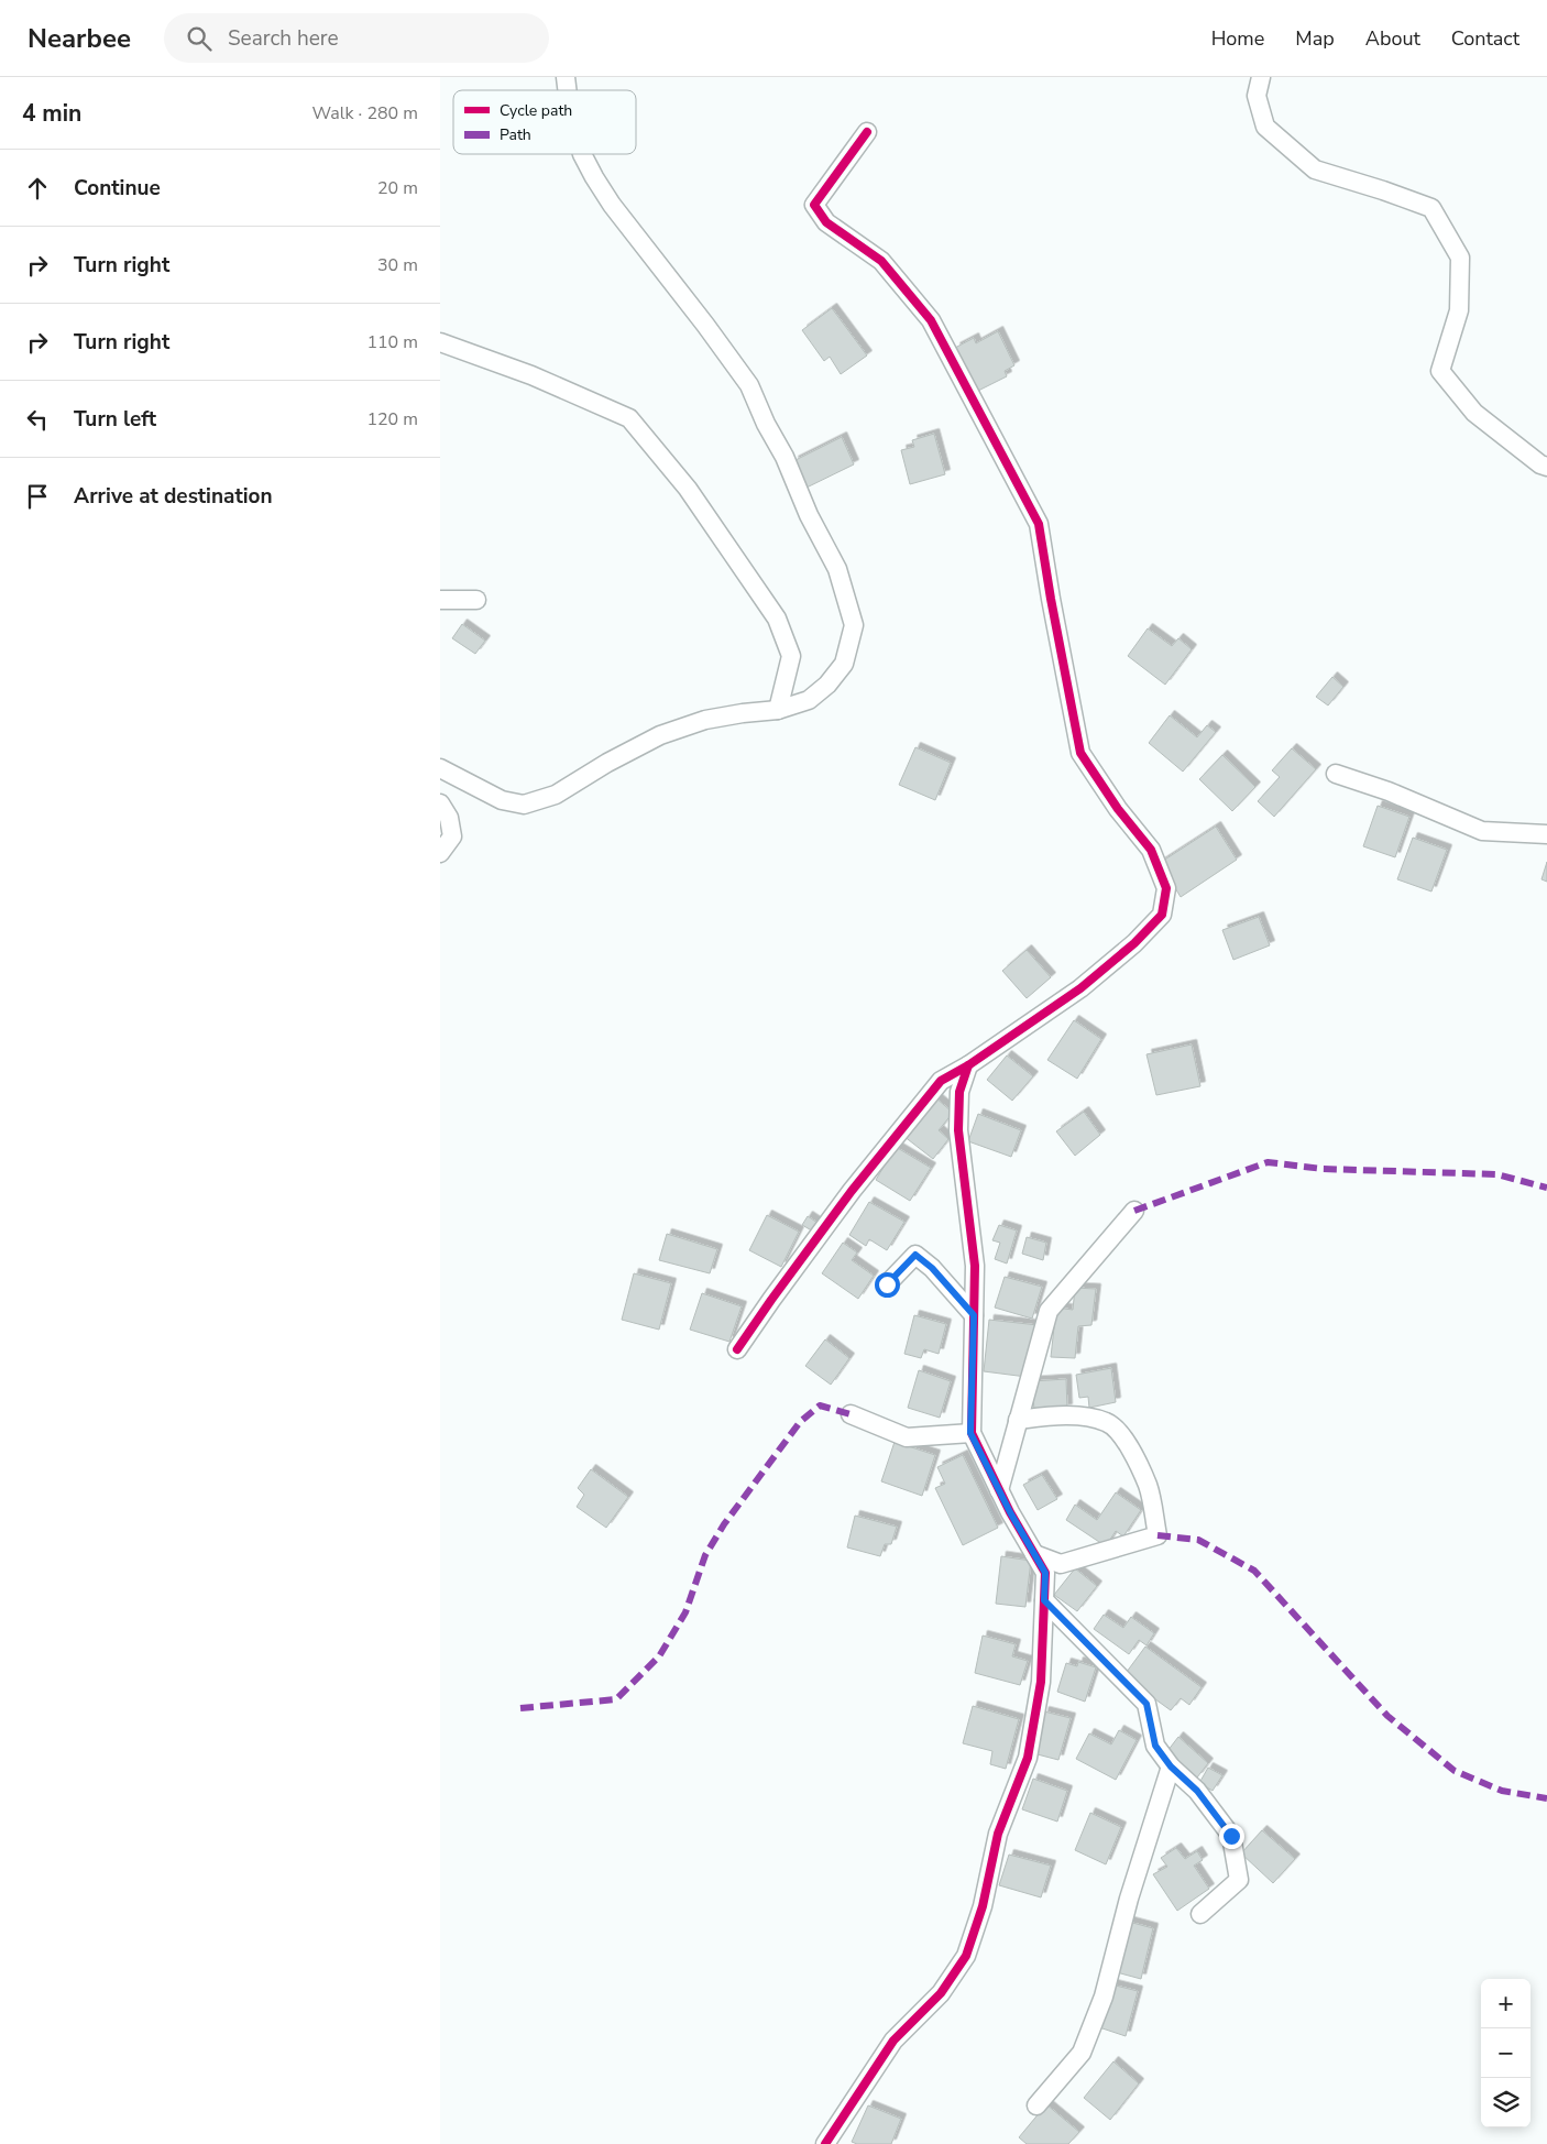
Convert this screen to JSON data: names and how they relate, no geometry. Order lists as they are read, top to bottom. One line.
{"legend":["Cycle path","Path"],"page":{"header":"Nearbee","search":"Search here","nav":["Home","Map","About","Contact"],"heading":["4 min","Walk · 280 m"],"list":[["Continue","20 m"],["Turn right","30 m"],["Turn right","110 m"],["Turn left","120 m"],"Arrive at destination"],"map_buttons":["+","−"]}}
